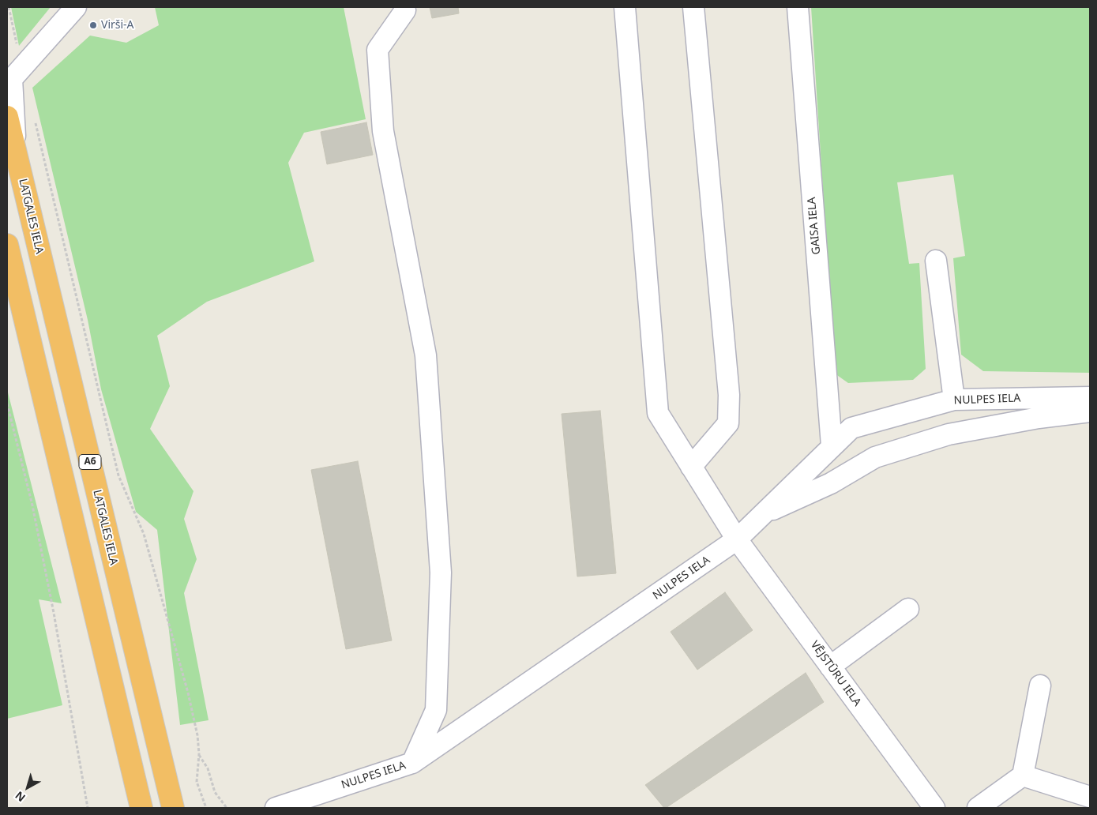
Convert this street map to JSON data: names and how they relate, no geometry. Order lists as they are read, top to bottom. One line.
{"streets":{"highway":["LATGALES IELA","A6"],"street":["GAISA IELA","NULPES IELA","VĒJSTŪRU IELA"]},"crossings":[["GAISA IELA","NULPES IELA"],["NULPES IELA","VĒJSTŪRU IELA"]],"places":["Virši-A"],"north":"bottom left"}
